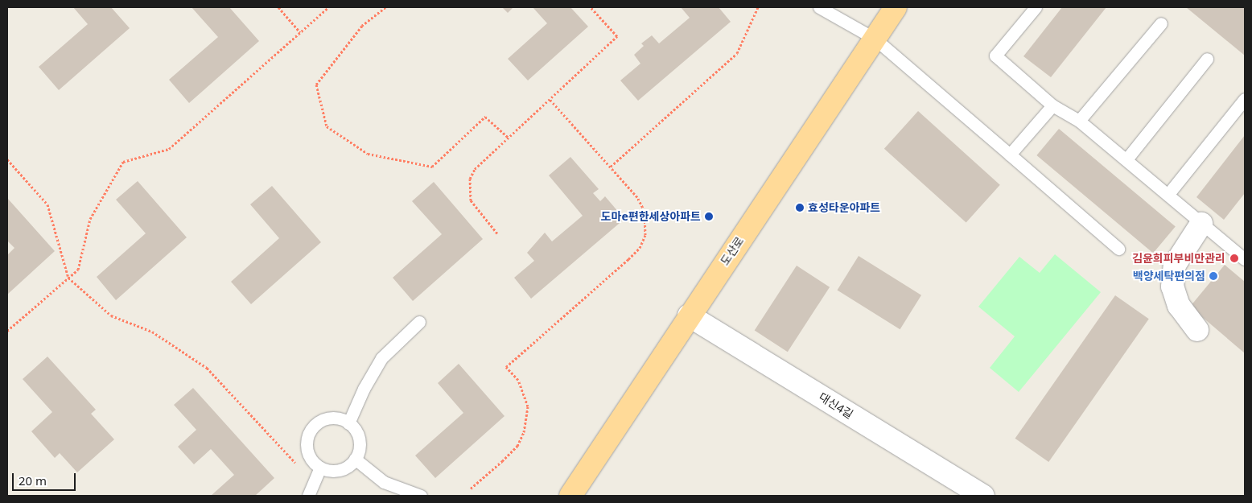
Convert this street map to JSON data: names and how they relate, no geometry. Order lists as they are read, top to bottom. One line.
{"streets":{"main road":["도산로"],"street":["대신4길"]},"crossings":[["도산로","대신4길"]],"places":["효성타운아파트","도마e편한세상아파트","김윤희피부비만관리","백양세탁편의점"],"scale_bar":"20 m"}
